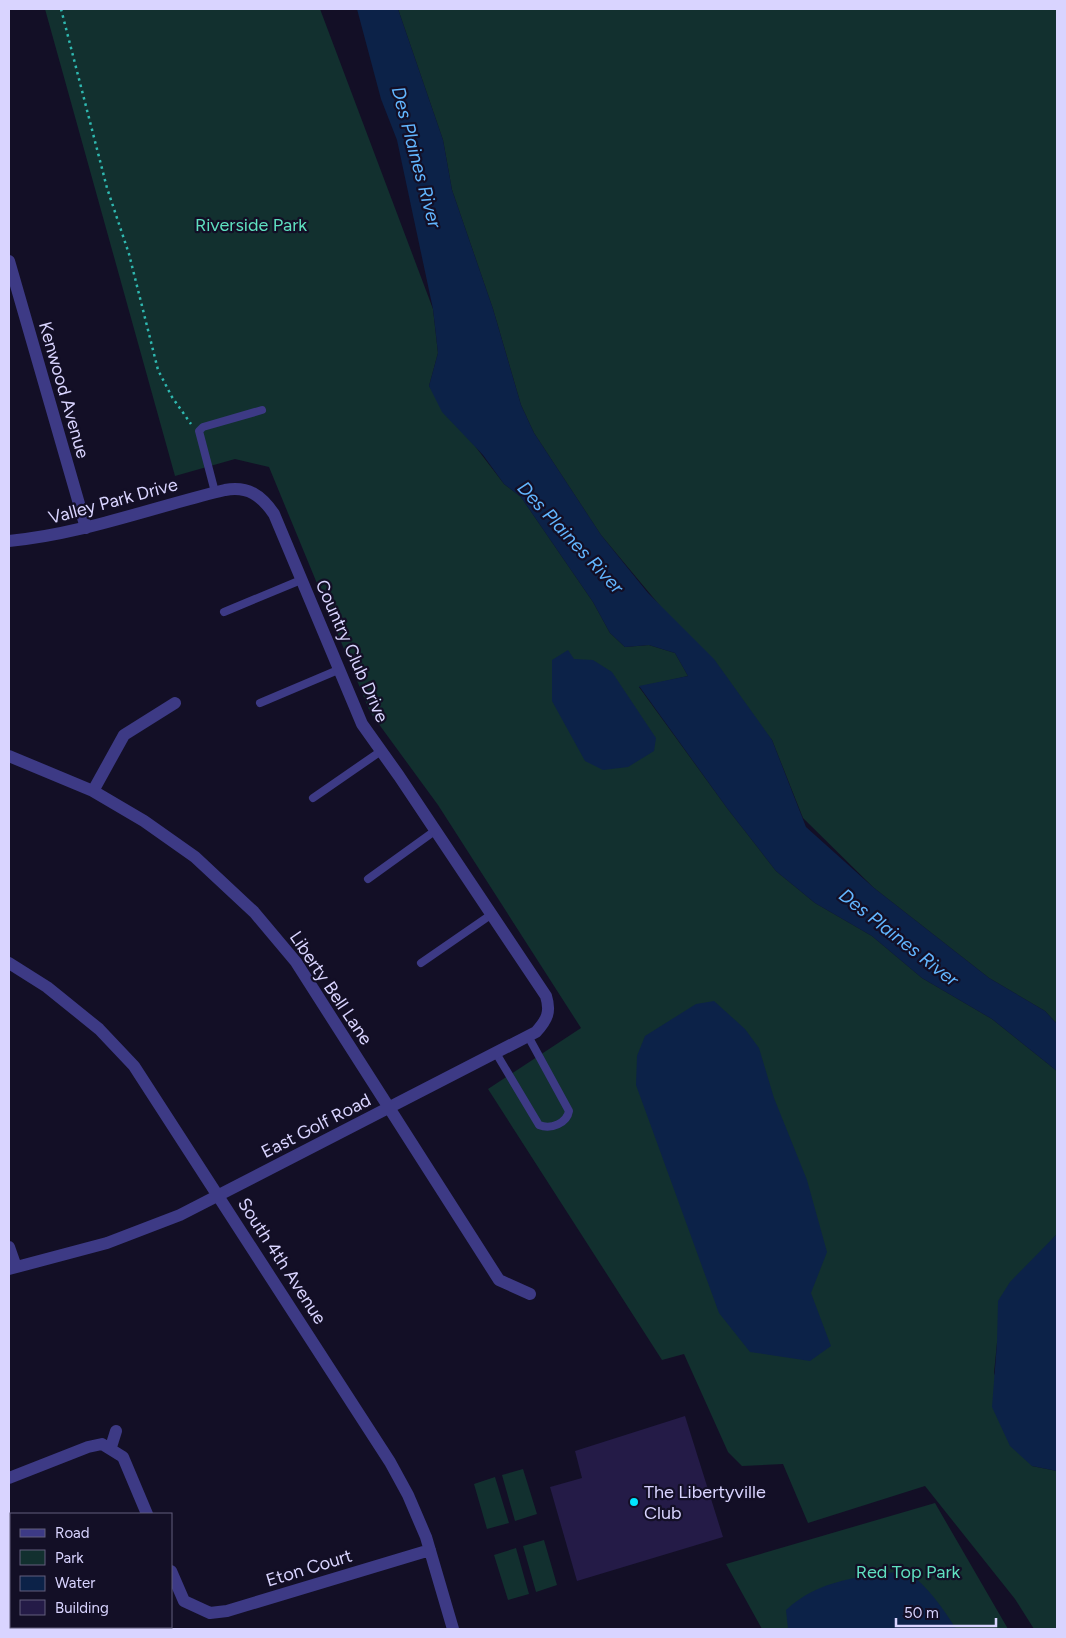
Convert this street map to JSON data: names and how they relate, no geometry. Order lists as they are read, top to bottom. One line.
{"streets":{"street":["Kenwood Avenue","Valley Park Drive","Country Club Drive","Liberty Bell Lane","East Golf Road","South 4th Avenue","Eton Court"]},"crossings":[["Kenwood Avenue","Valley Park Drive"],["Valley Park Drive","Country Club Drive"],["Country Club Drive","East Golf Road"],["Liberty Bell Lane","East Golf Road"],["East Golf Road","South 4th Avenue"],["South 4th Avenue","Eton Court"]],"water":["Des Plaines River"],"parks":["Riverside Park","Red Top Park"],"places":["The Libertyville Club"],"legend":["Road","Park","Water","Building"],"scale_bar":"50 m"}
